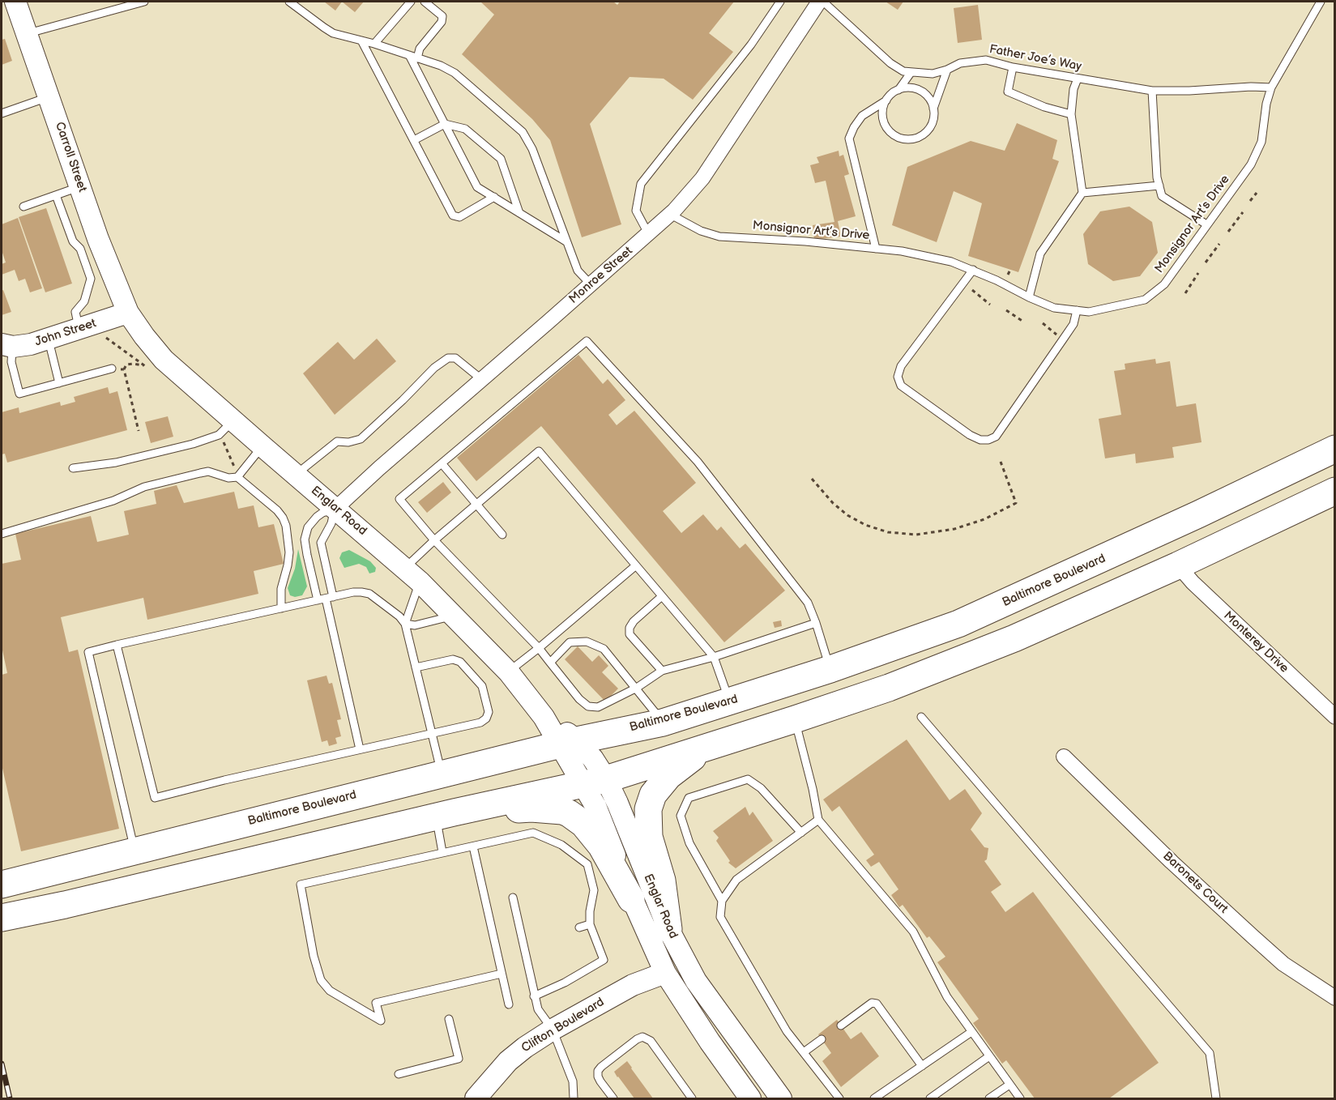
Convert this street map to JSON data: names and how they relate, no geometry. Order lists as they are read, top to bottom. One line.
{"streets":{"highway":["Baltimore Boulevard"],"street":["Carroll Street","Monroe Street","John Street","Englar Road","Monterey Drive","Baronets Court","Clifton Boulevard"],"lane":["Father Joe’s Way","Monsignor Art’s Drive"]},"crossings":[["Father Joe’s Way","Monsignor Art’s Drive"],["Carroll Street","John Street"],["Carroll Street","Englar Road"],["Monsignor Art’s Drive","Monroe Street"],["Monroe Street","Englar Road"],["John Street","Englar Road"],["Englar Road","Baltimore Boulevard"],["Englar Road","Clifton Boulevard"]]}
